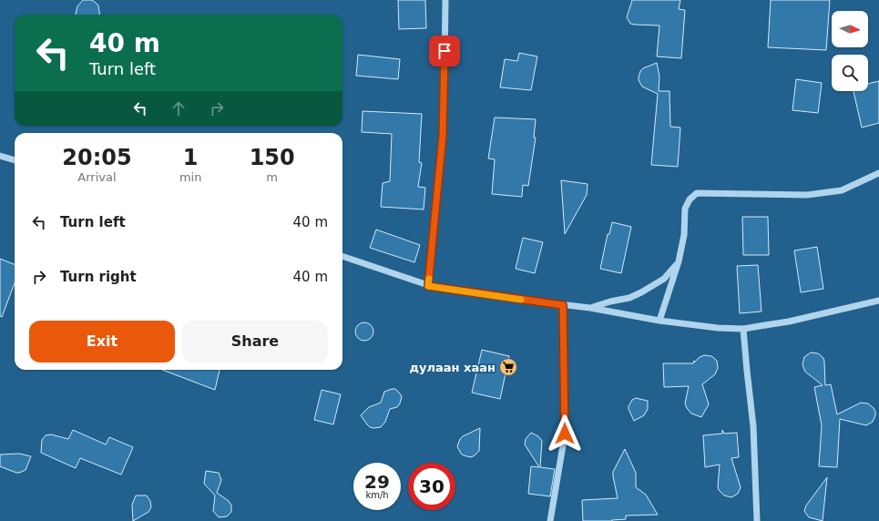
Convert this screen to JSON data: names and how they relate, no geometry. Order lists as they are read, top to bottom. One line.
{"places":{"supermarket":["дулаан хаан"]},"north":"right","page":{"turn":["40 m","Turn left"],"eta":["20:05","Arrival","1","min","150","m"],"list":[{"name":"Turn left","value":"40 m"},{"name":"Turn right","value":"40 m"}],"buttons":["Exit","Share"],"speed":"29 km/h","limit":"30"}}
